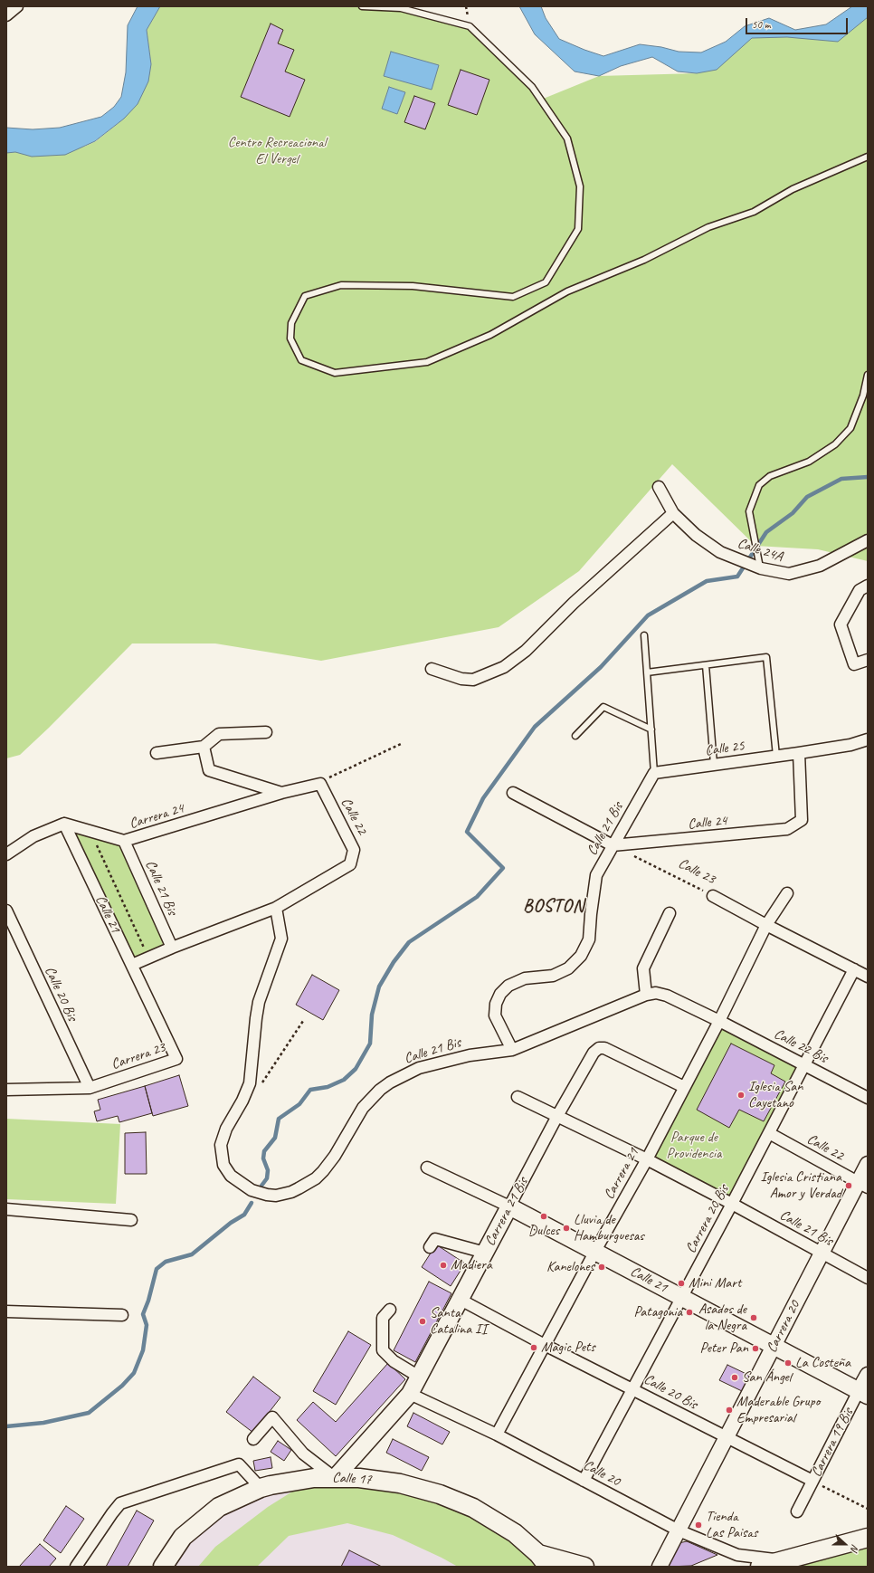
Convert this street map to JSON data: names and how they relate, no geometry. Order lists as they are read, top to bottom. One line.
{"streets":{"main road":["Calle 21","Carrera 21 Bis","Calle 17"],"street":["Calle 24A","Calle 25","Carrera 24","Calle 22","Calle 24","Calle 21 Bis","Calle 23","Calle 20 Bis","Calle 22 Bis","Carrera 23","Carrera 21","Carrera 20 Bis","Carrera 20","Carrera 19 Bis","Calle 20"]},"crossings":[["Calle 25","Calle 24"],["Calle 25","Calle 21 Bis"],["Carrera 24","Calle 22"],["Carrera 24","Calle 21 Bis"],["Carrera 24","Calle 21"],["Calle 22","Calle 21 Bis"],["Calle 22","Carrera 20 Bis"],["Calle 22","Carrera 20"],["Calle 24","Calle 21 Bis"],["Calle 24","Calle 23"],["Calle 21 Bis","Calle 23"],["Calle 21 Bis","Carrera 21"],["Calle 21 Bis","Carrera 21 Bis"],["Calle 21 Bis","Carrera 20 Bis"],["Calle 21 Bis","Carrera 20"],["Calle 23","Carrera 21"],["Calle 23","Carrera 20 Bis"],["Calle 21","Carrera 23"],["Calle 21","Carrera 21"],["Calle 21","Carrera 21 Bis"],["Calle 21","Carrera 20 Bis"],["Calle 21","Carrera 20"],["Calle 21","Carrera 19 Bis"],["Calle 20 Bis","Carrera 23"],["Calle 20 Bis","Carrera 21"],["Calle 20 Bis","Carrera 21 Bis"],["Calle 20 Bis","Carrera 20 Bis"],["Calle 20 Bis","Carrera 20"],["Calle 20 Bis","Carrera 19 Bis"],["Calle 22 Bis","Carrera 21"],["Calle 22 Bis","Carrera 20 Bis"],["Carrera 21","Carrera 21 Bis"],["Carrera 21","Calle 20"],["Carrera 21 Bis","Calle 20"],["Carrera 21 Bis","Calle 17"],["Carrera 20 Bis","Calle 20"],["Carrera 20","Calle 20"]],"districts":["BOSTON"],"parks":["Centro Recreacional El Vergel","Parque de Providencia"],"places":["Iglesia San Cayetano","Iglesia Cristiana Amor y Verdad","Dulces","Lluvia de Hamburguesas","Madiera","Kanelones","Mini Mart","Patagonia","Asados de la Negra","Santa Catalina II","Magic Pets","Peter Pan","La Costeña","San Ángel","Maderable Grupo Empresarial","Tienda Las Paisas"],"scale_bar":"50 m","north":"right"}
